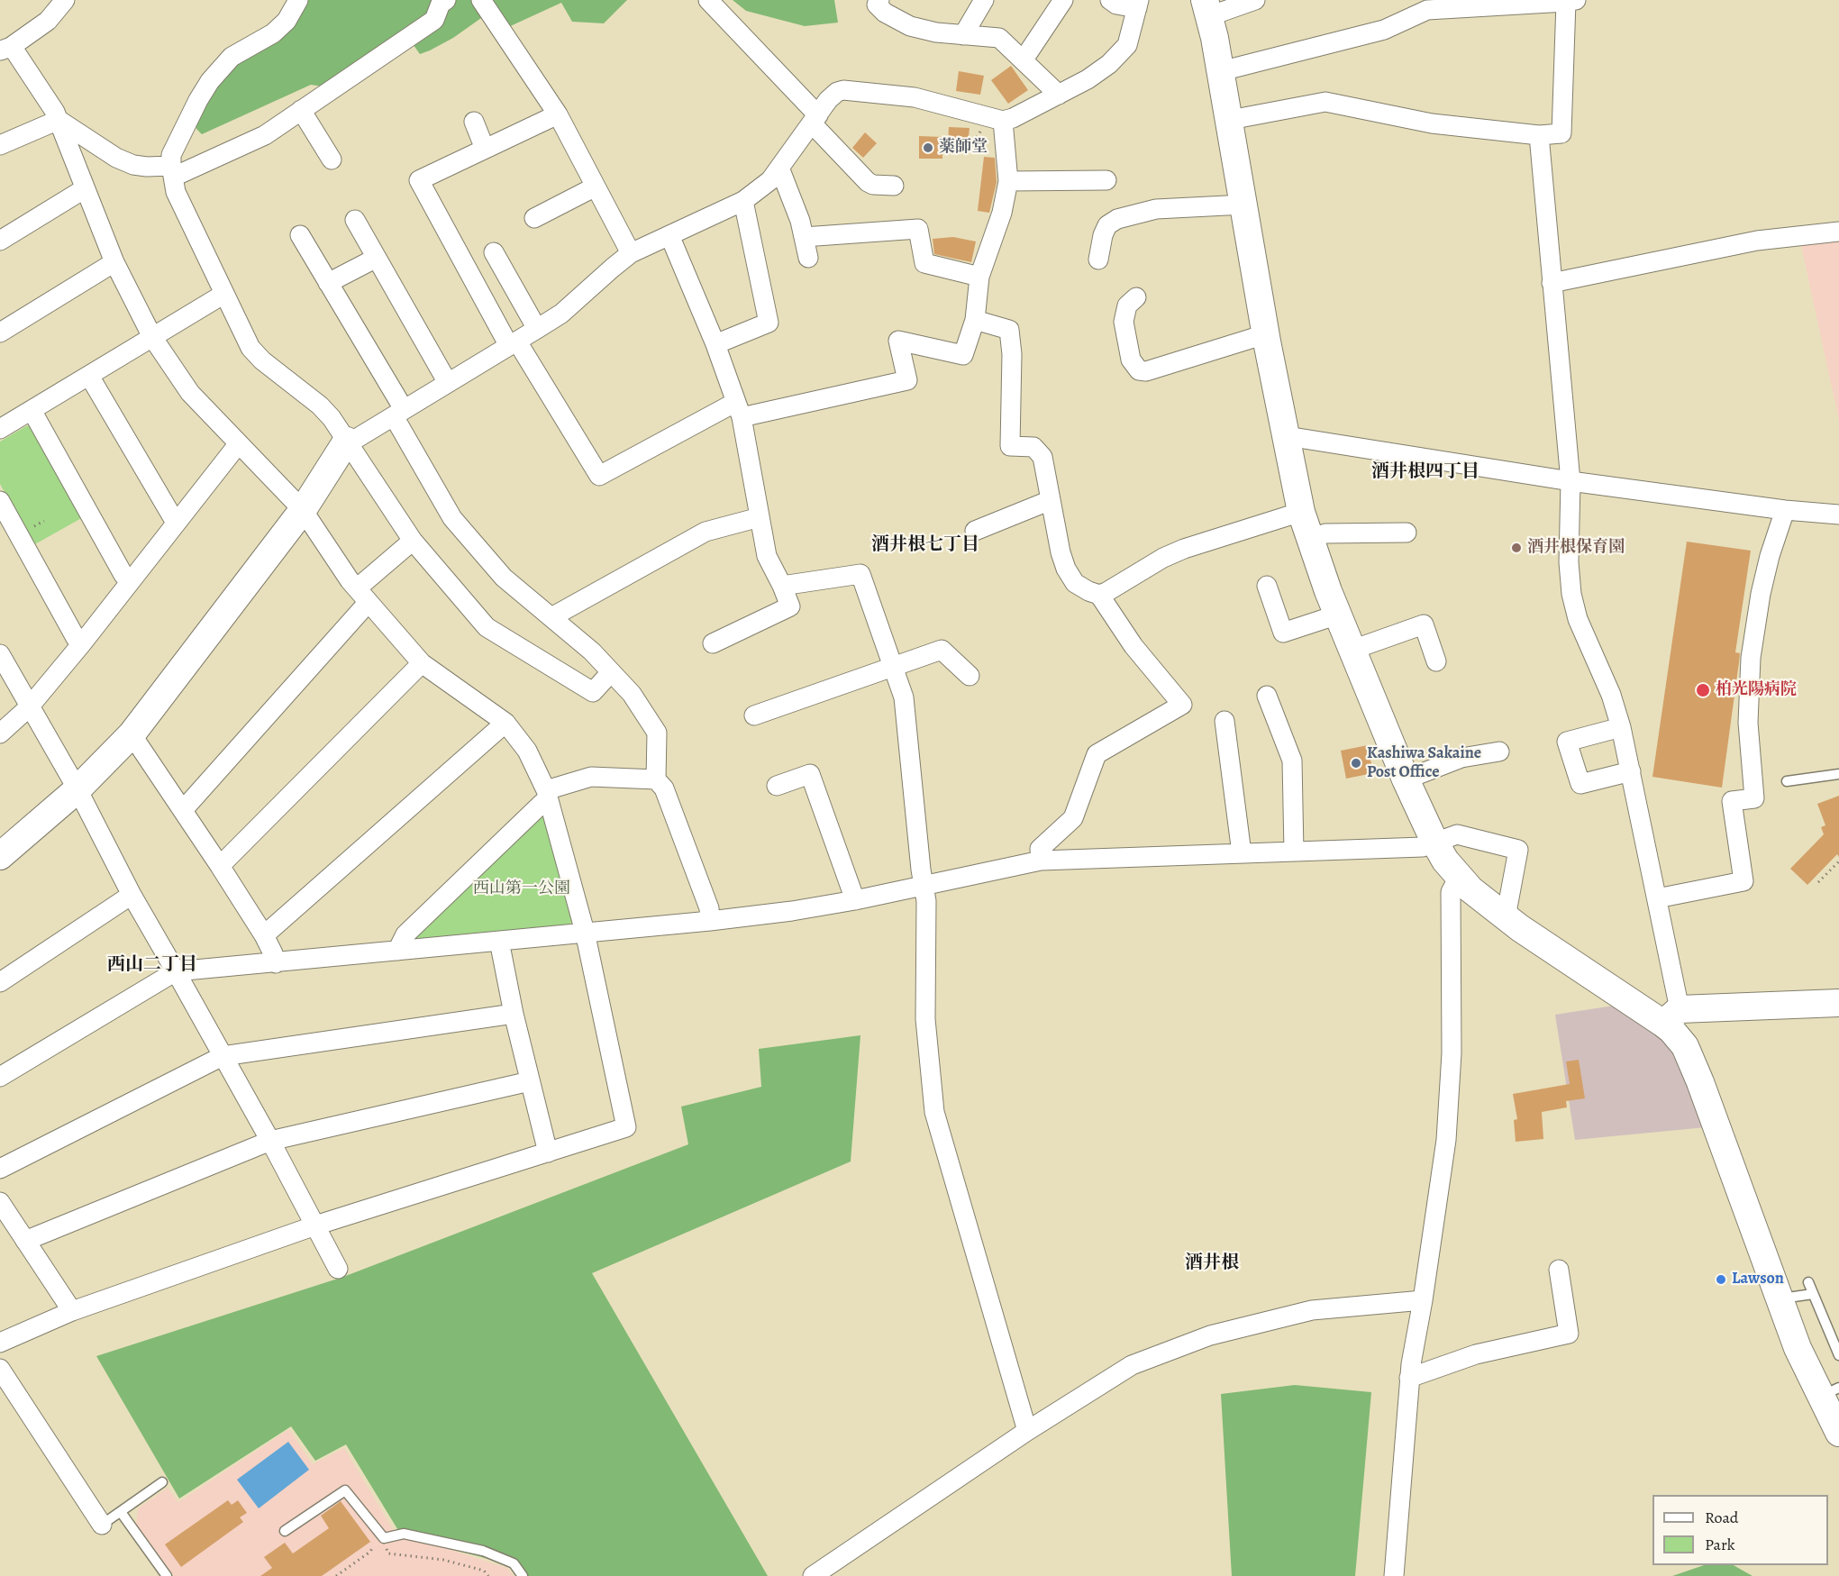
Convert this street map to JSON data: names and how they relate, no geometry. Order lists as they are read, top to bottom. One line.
{"districts":["酒井根四丁目","酒井根七丁目","西山二丁目","酒井根"],"parks":["西山第一公園"],"places":["薬師堂","酒井根保育園","柏光陽病院","Kashiwa Sakaine Post Office","Lawson"],"legend":["Road","Park"]}
